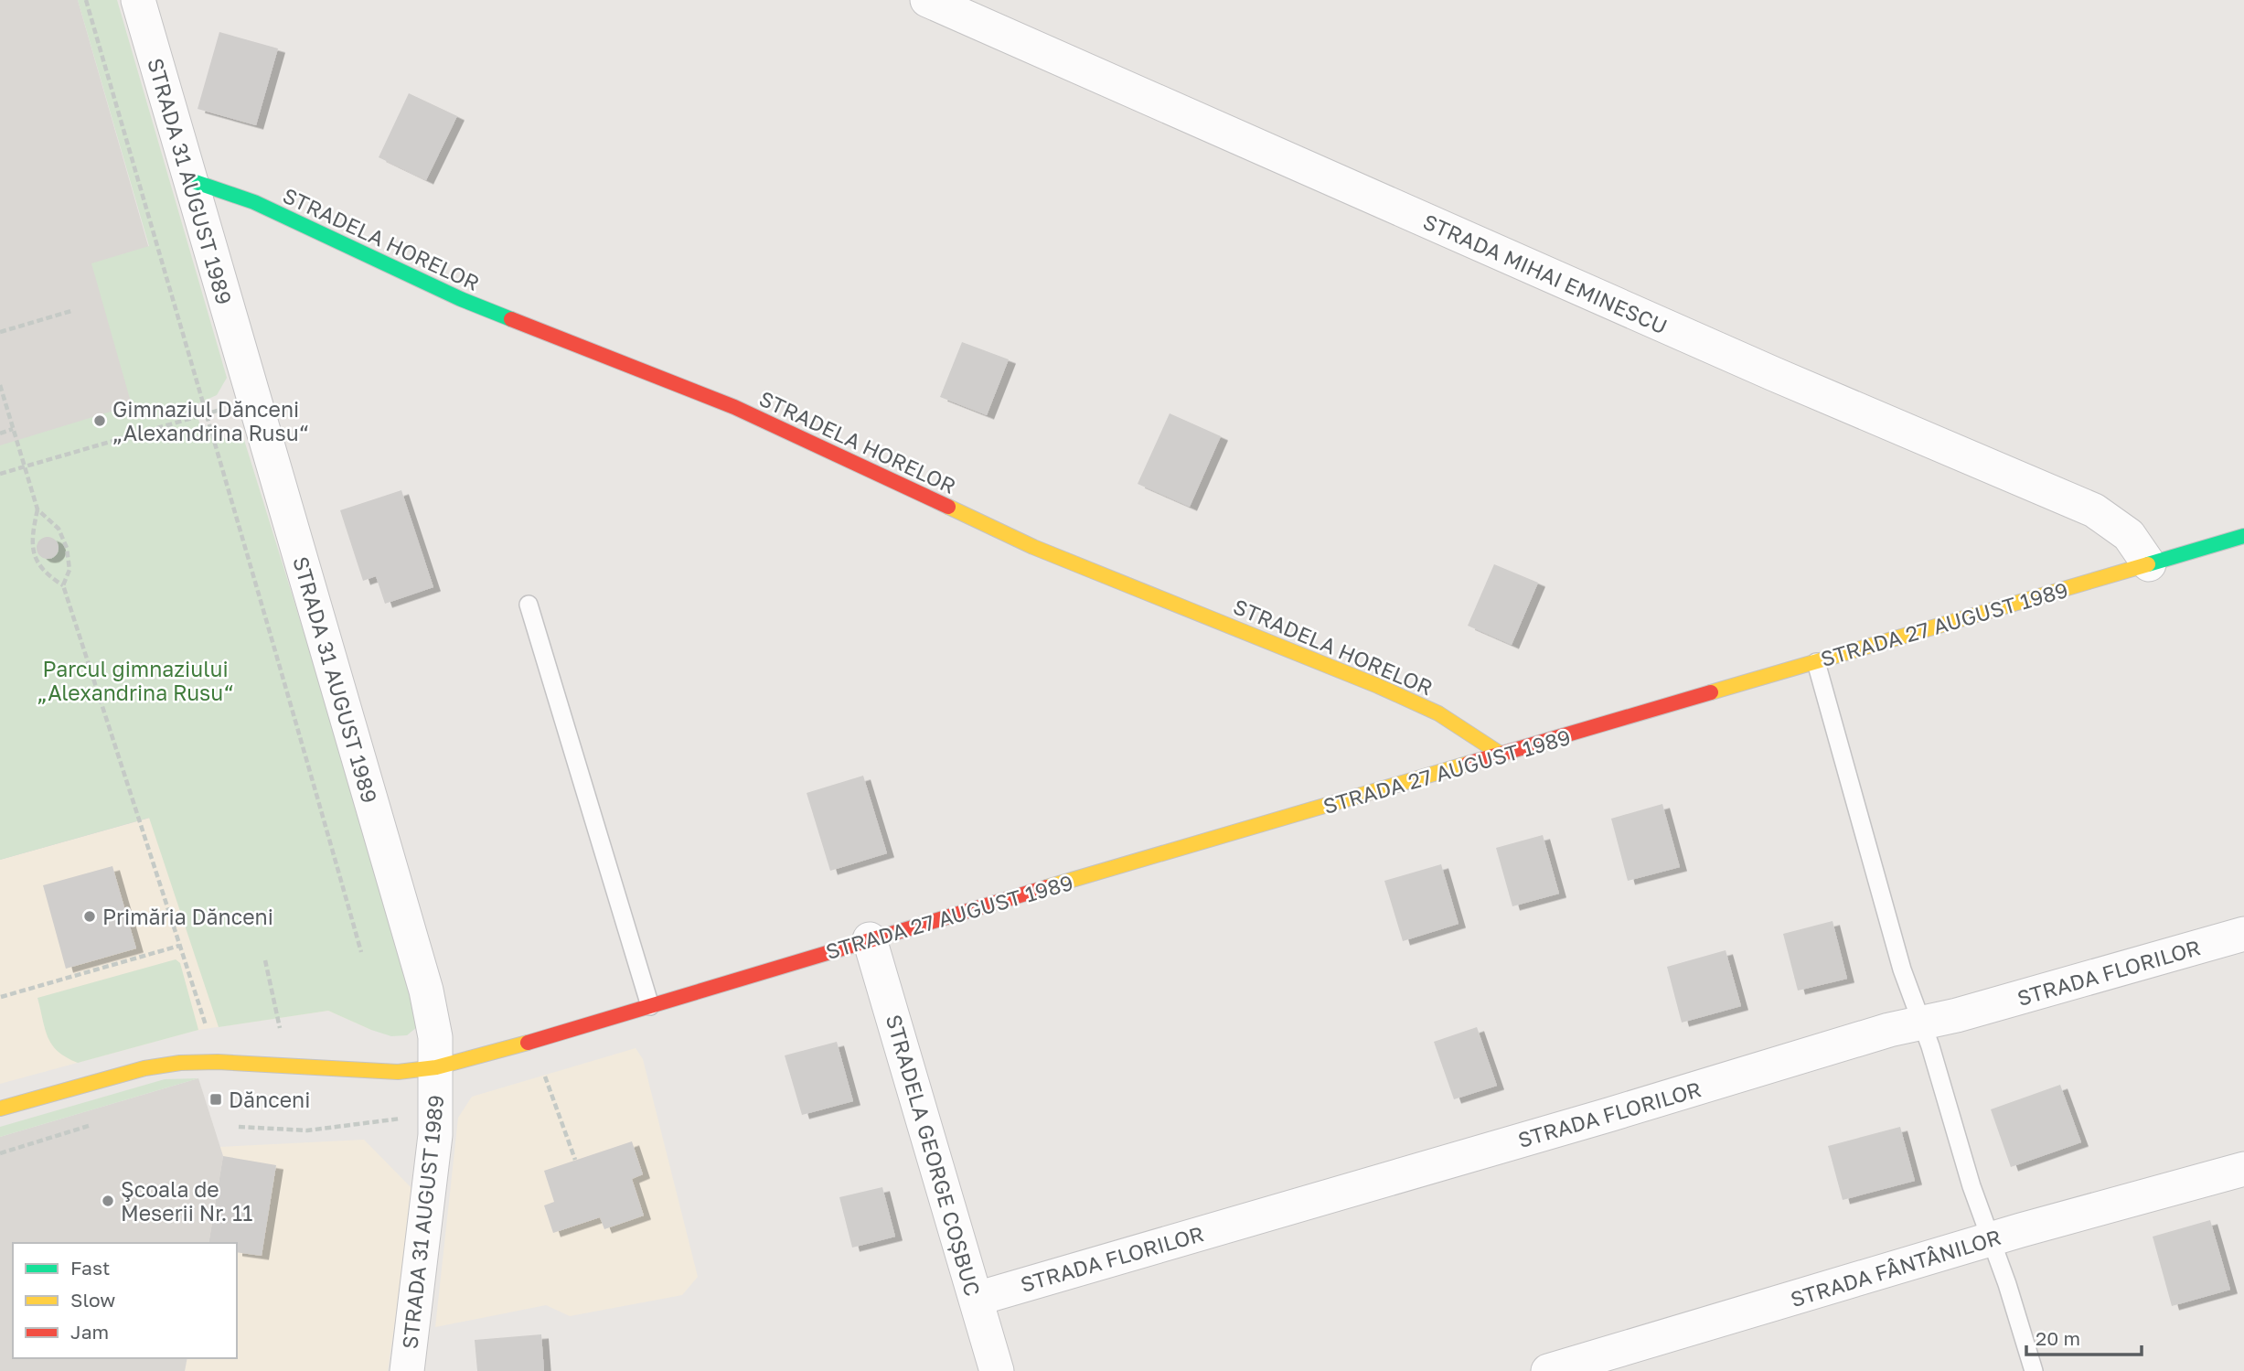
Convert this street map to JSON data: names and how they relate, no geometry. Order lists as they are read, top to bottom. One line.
{"streets":{"street":["STRADA 31 AUGUST 1989","STRADELA HORELOR","STRADA MIHAI EMINESCU","STRADA 27 AUGUST 1989","STRADA FLORILOR","STRADELA GEORGE COȘBUC","STRADA FÂNTÂNILOR"]},"crossings":[["STRADA 31 AUGUST 1989","STRADELA HORELOR"],["STRADA 31 AUGUST 1989","STRADA 27 AUGUST 1989"],["STRADELA HORELOR","STRADA 27 AUGUST 1989"],["STRADA MIHAI EMINESCU","STRADA 27 AUGUST 1989"],["STRADA 27 AUGUST 1989","STRADELA GEORGE COȘBUC"],["STRADA FLORILOR","STRADELA GEORGE COȘBUC"]],"parks":["Parcul gimnaziului „Alexandrina Rusu“"],"places":{"other":["Gimnaziul Dănceni „Alexandrina Rusu“","Primăria Dănceni","Şcoala de Meserii Nr. 11"],"transit":["Dănceni"]},"legend":["Fast","Slow","Jam"],"scale_bar":"20 m"}
